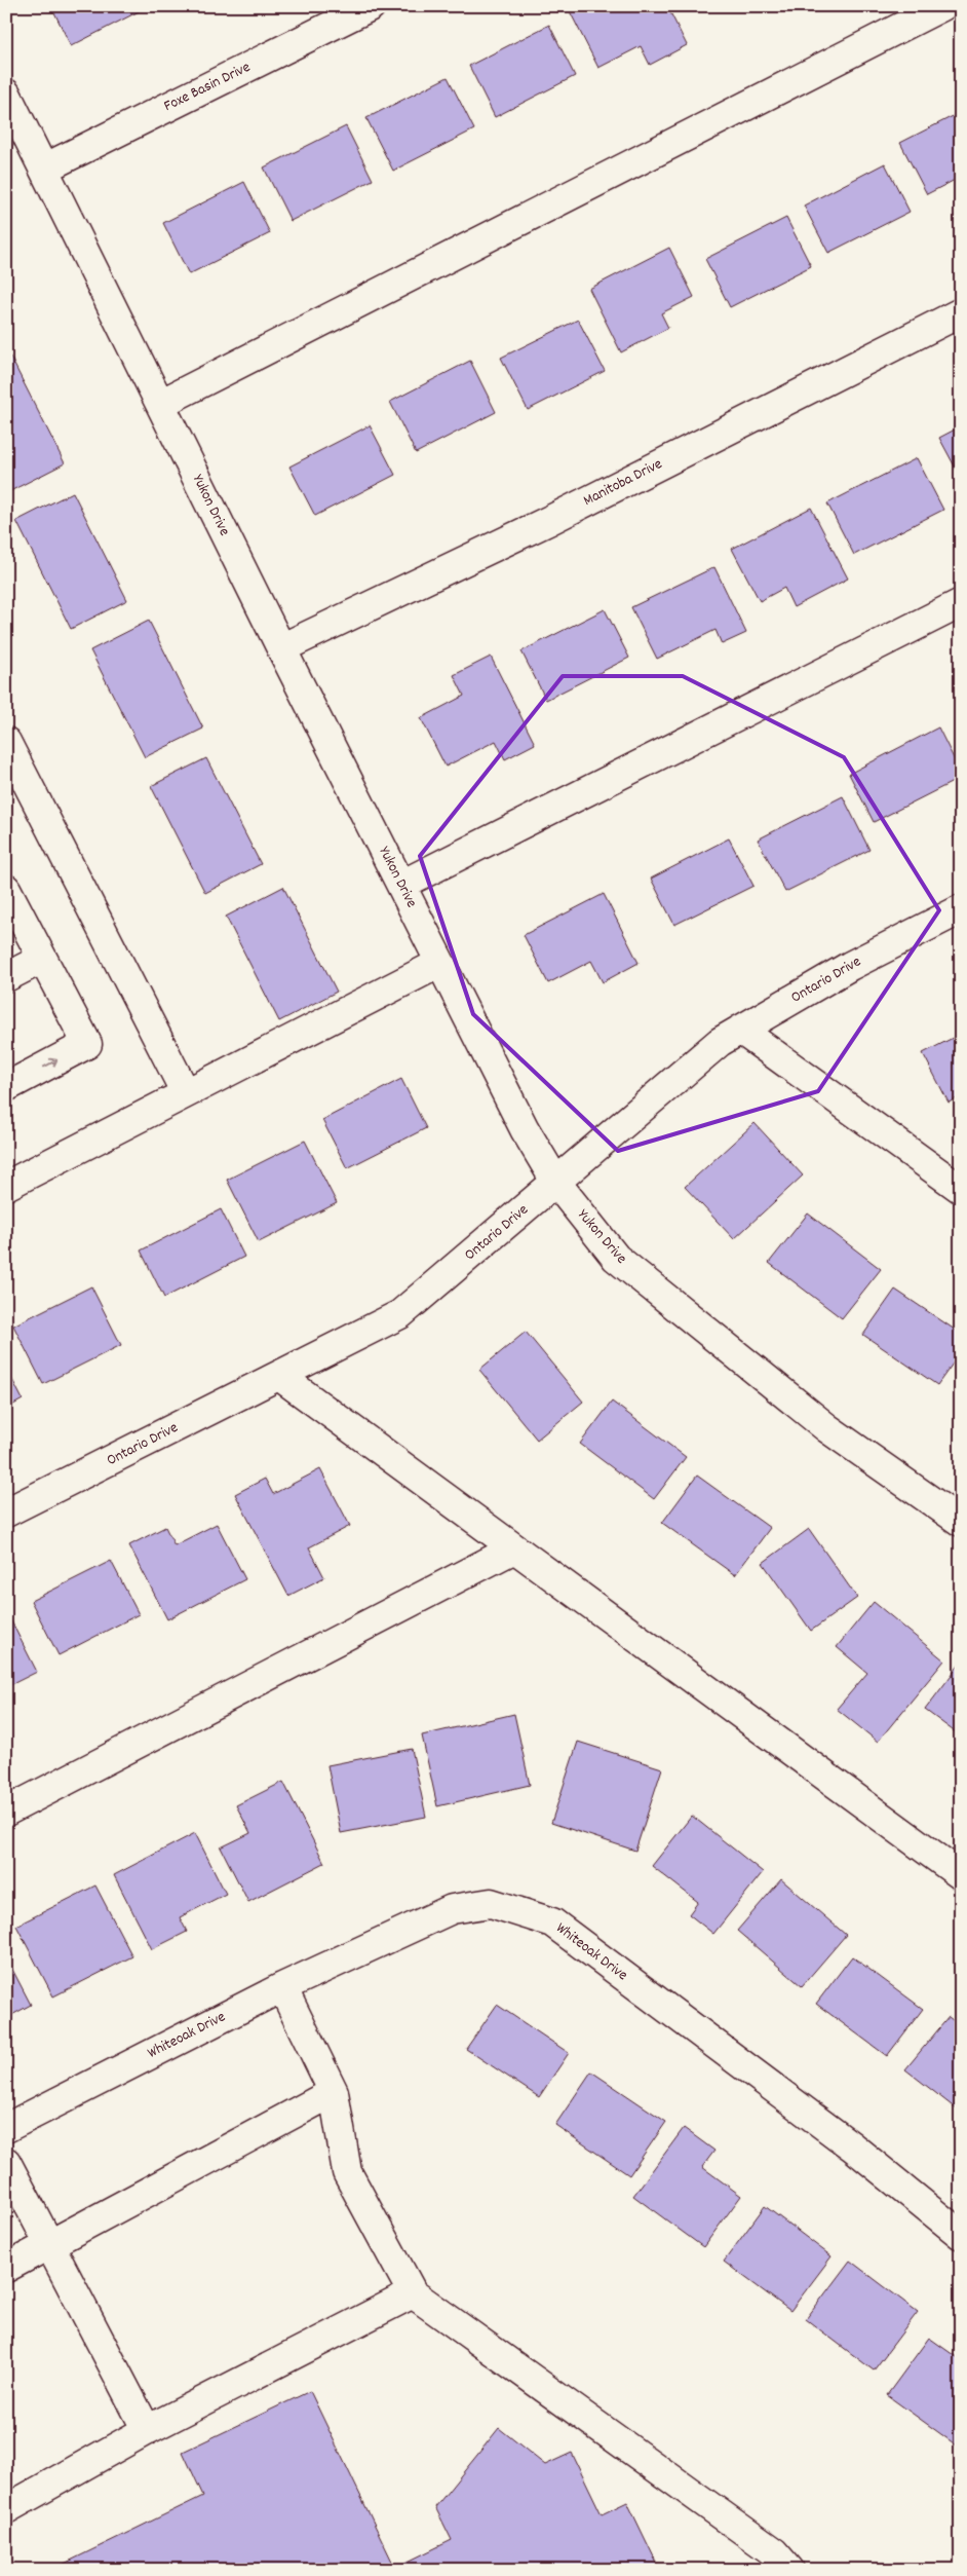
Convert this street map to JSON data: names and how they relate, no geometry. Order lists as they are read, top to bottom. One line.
{"streets":{"street":["Foxe Basin Drive","Manitoba Drive","Yukon Drive","Ontario Drive","Whiteoak Drive"]},"crossings":[["Foxe Basin Drive","Yukon Drive"],["Manitoba Drive","Yukon Drive"],["Yukon Drive","Ontario Drive"]]}
